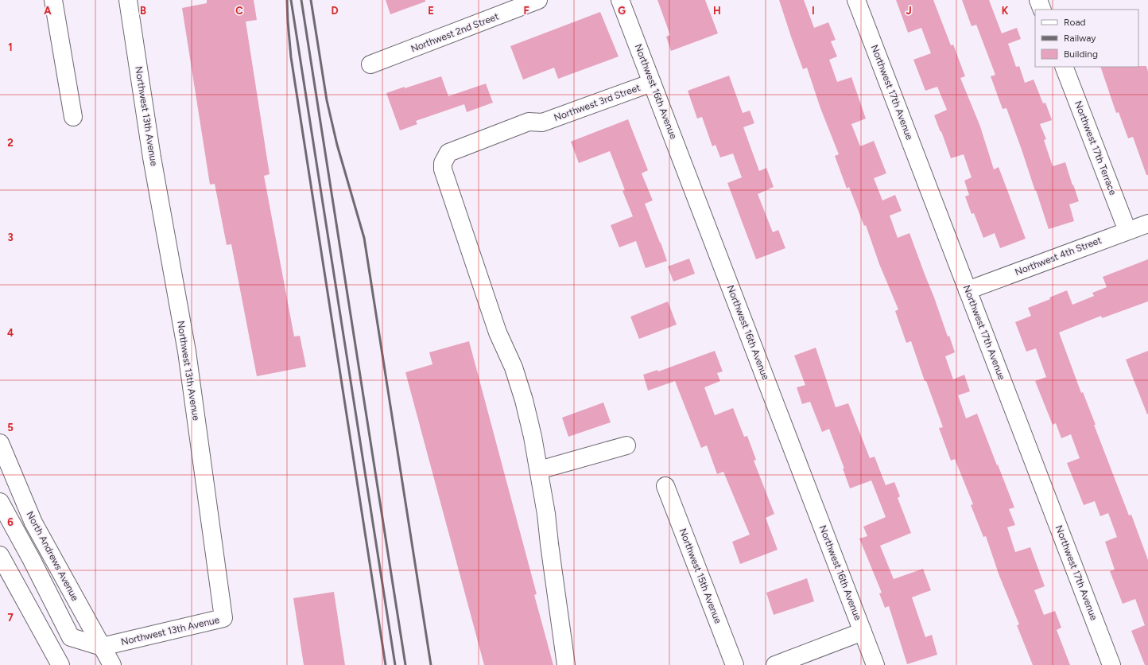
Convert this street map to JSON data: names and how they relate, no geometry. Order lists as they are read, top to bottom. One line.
{"streets":{"street":["Northwest 2nd Street","Northwest 16th Avenue","Northwest 17th Avenue","Northwest 3rd Street","Northwest 13th Avenue","Northwest 17th Terrace","Northwest 4th Street","North Andrews Avenue","Northwest 15th Avenue"]},"crossings":[["Northwest 16th Avenue","Northwest 3rd Street"],["Northwest 17th Avenue","Northwest 4th Street"],["Northwest 13th Avenue","North Andrews Avenue"],["Northwest 17th Terrace","Northwest 4th Street"]],"legend":["Road","Railway","Building"],"grid":{"columns":["A","B","C","D","E","F","G","H","I","J","K"],"rows":["1","2","3","4","5","6","7"]}}
